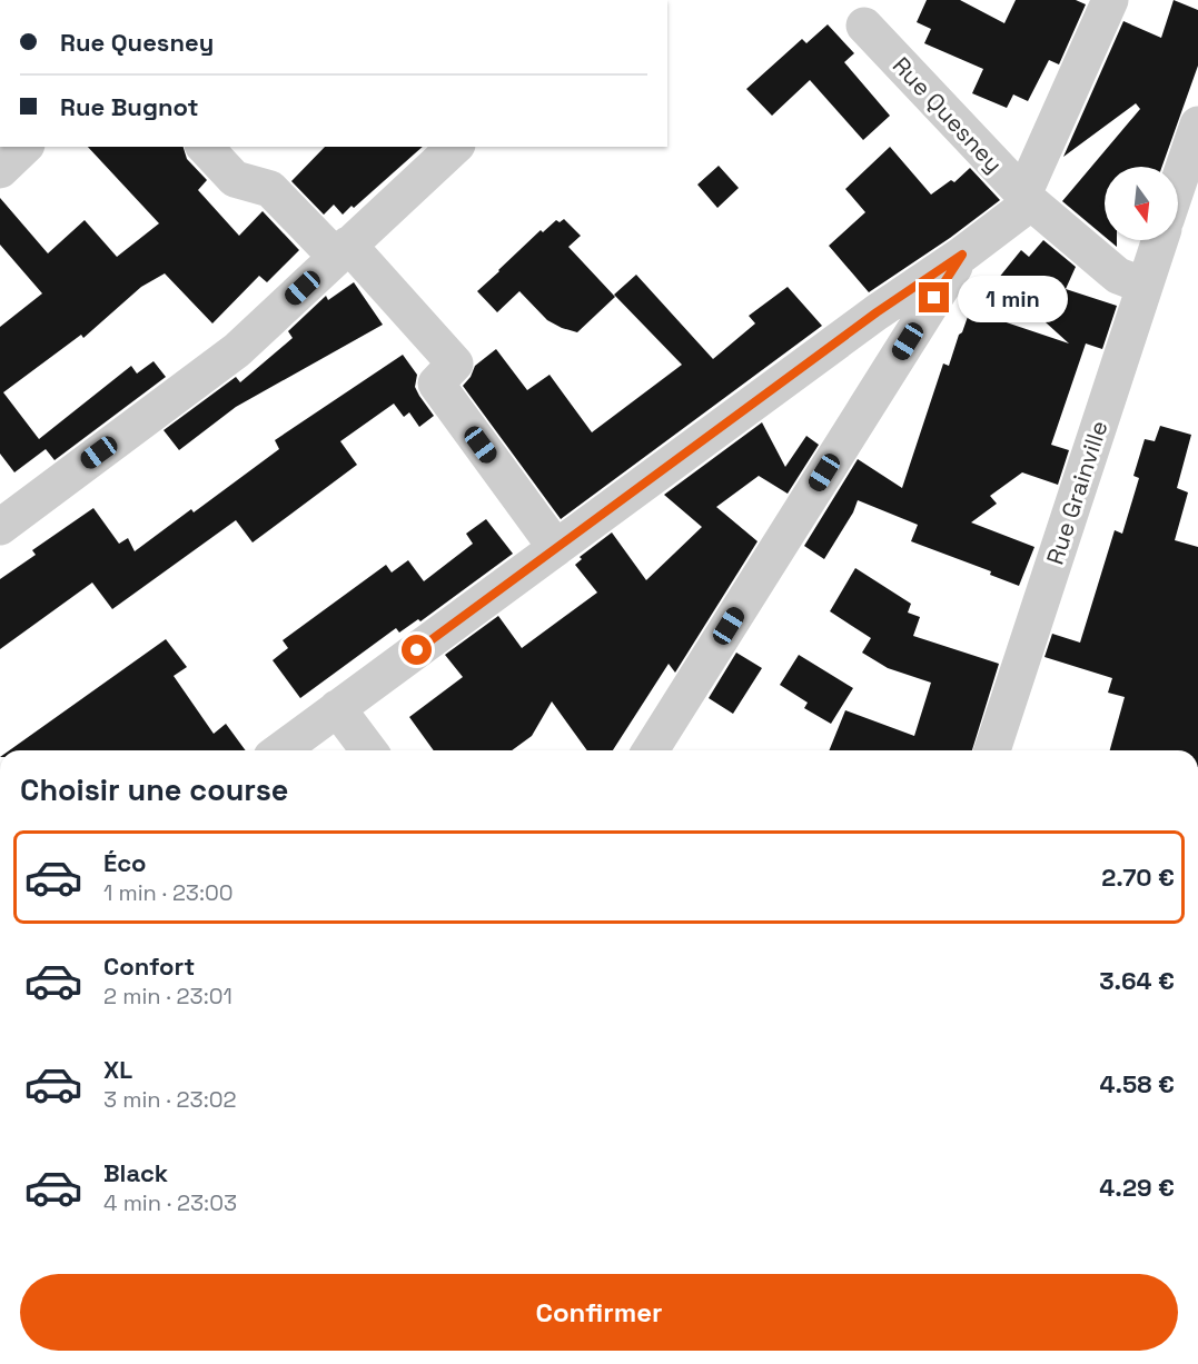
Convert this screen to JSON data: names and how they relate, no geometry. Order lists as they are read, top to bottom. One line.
{"streets":{"street":["Rue Quesney","Rue Grainville"]},"crossings":[["Rue Quesney","Rue Grainville"]],"north":"bottom","page":{"banner":["Rue Quesney","Rue Bugnot"],"bubble":"1 min","heading":"Choisir une course","list":[{"name":"Éco","note":"1 min · 23:00","value":"2.70 €"},{"name":"Confort","note":"2 min · 23:01","value":"3.64 €"},{"name":"XL","note":"3 min · 23:02","value":"4.58 €"},{"name":"Black","note":"4 min · 23:03","value":"4.29 €"}],"buttons":"Confirmer"}}
